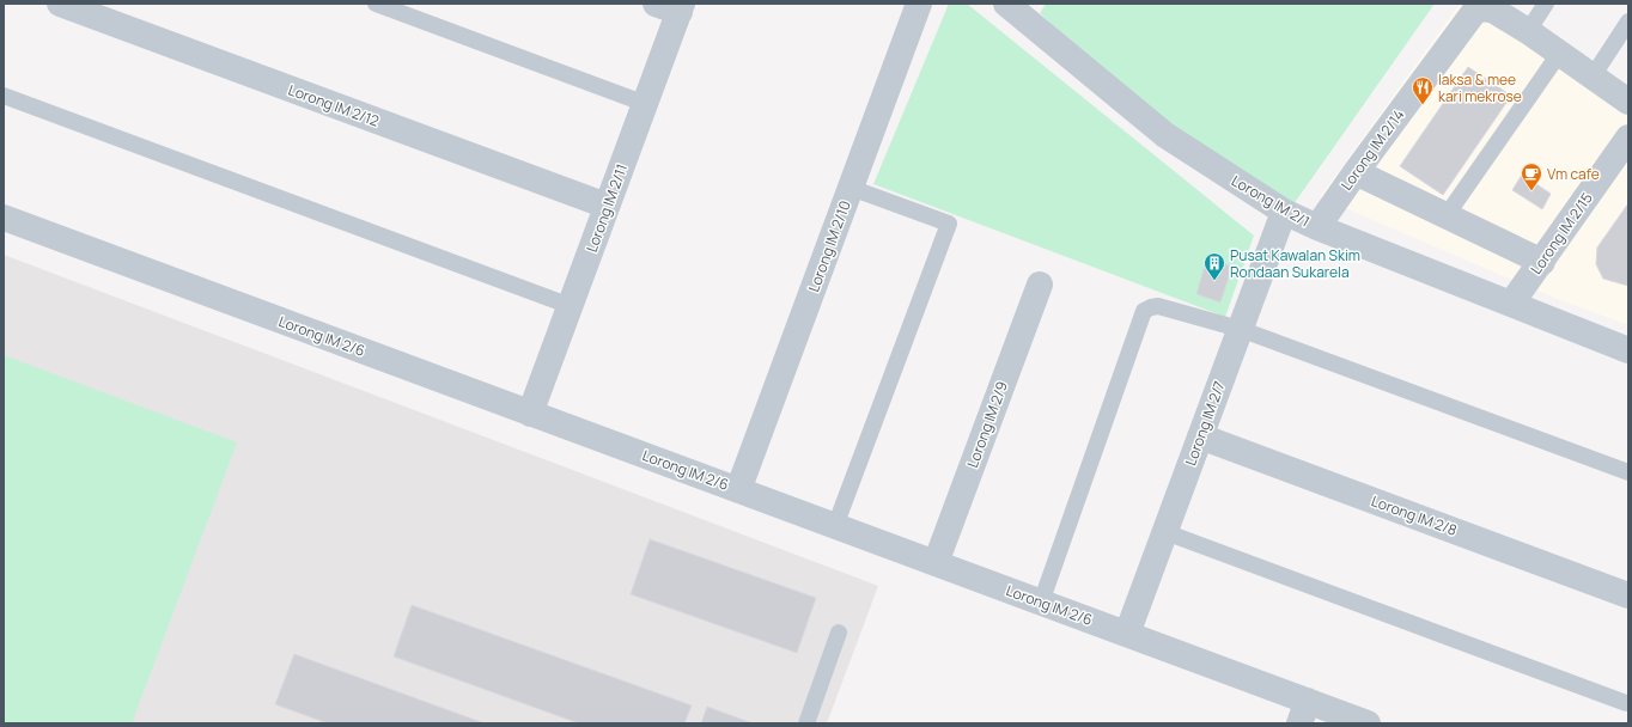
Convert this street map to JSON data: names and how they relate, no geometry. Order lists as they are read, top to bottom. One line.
{"streets":{"street":["Lorong IM 2/12","Lorong IM 2/14","Lorong IM 2/1","Lorong IM 2/11","Lorong IM 2/15","Lorong IM 2/10","Lorong IM 2/6","Lorong IM 2/7","Lorong IM 2/9","Lorong IM 2/8"]},"crossings":[["Lorong IM 2/12","Lorong IM 2/11"],["Lorong IM 2/14","Lorong IM 2/1"],["Lorong IM 2/1","Lorong IM 2/15"],["Lorong IM 2/1","Lorong IM 2/7"],["Lorong IM 2/11","Lorong IM 2/6"],["Lorong IM 2/10","Lorong IM 2/6"],["Lorong IM 2/6","Lorong IM 2/7"],["Lorong IM 2/6","Lorong IM 2/9"],["Lorong IM 2/7","Lorong IM 2/8"]],"places":{"restaurant":["laksa & mee kari mekrose"],"cafe":["Vm cafe"],"building":["Pusat Kawalan Skim Rondaan Sukarela"]}}
